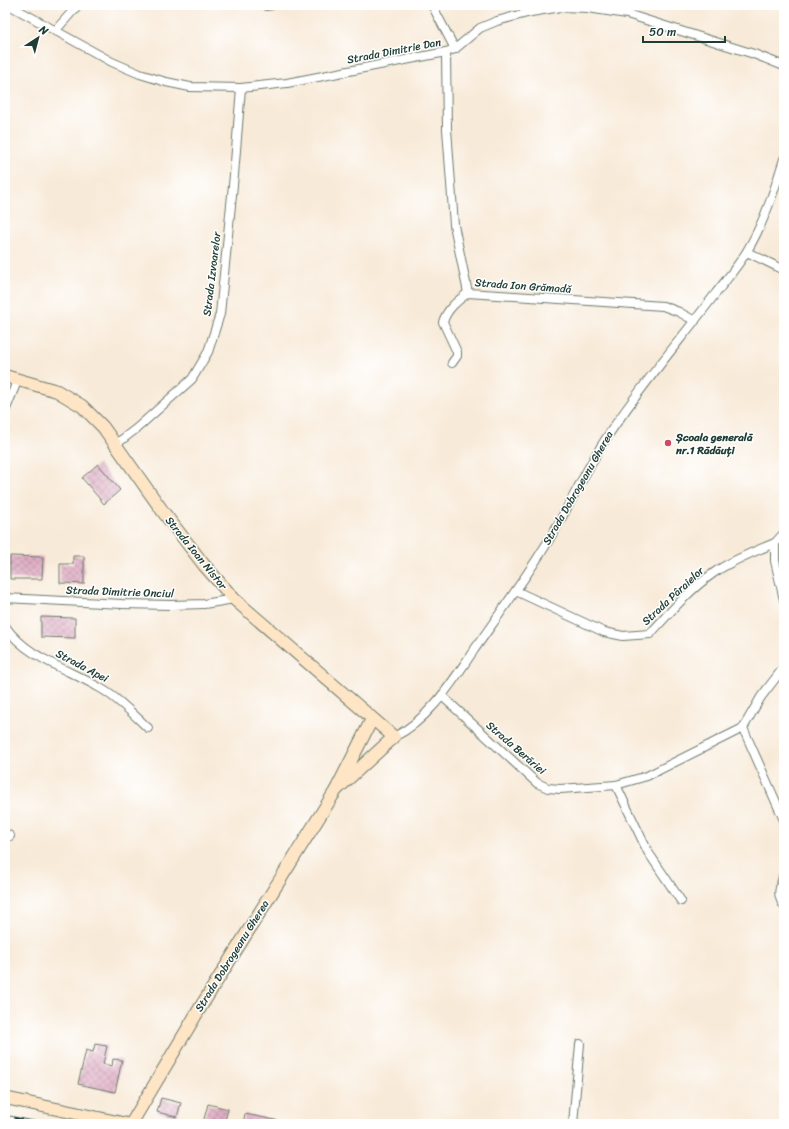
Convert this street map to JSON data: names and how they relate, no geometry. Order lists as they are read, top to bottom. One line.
{"streets":{"street":["Strada Dimitrie Dan","Strada Izvoarelor","Strada Ion Grămadă","Strada Dobrogeanu Gherea","Strada Ioan Nistor","Strada Dimitrie Onciul","Strada Pâraielor","Strada Apei","Strada Berăriei"]},"crossings":[["Strada Dimitrie Dan","Strada Izvoarelor"],["Strada Dimitrie Dan","Strada Ion Grămadă"],["Strada Izvoarelor","Strada Ioan Nistor"],["Strada Ion Grămadă","Strada Dobrogeanu Gherea"],["Strada Dobrogeanu Gherea","Strada Ioan Nistor"],["Strada Dobrogeanu Gherea","Strada Pâraielor"],["Strada Dobrogeanu Gherea","Strada Berăriei"],["Strada Ioan Nistor","Strada Dimitrie Onciul"]],"places":["Școala generală nr.1 Rădăuți"],"scale_bar":"50 m","north":"top right"}
